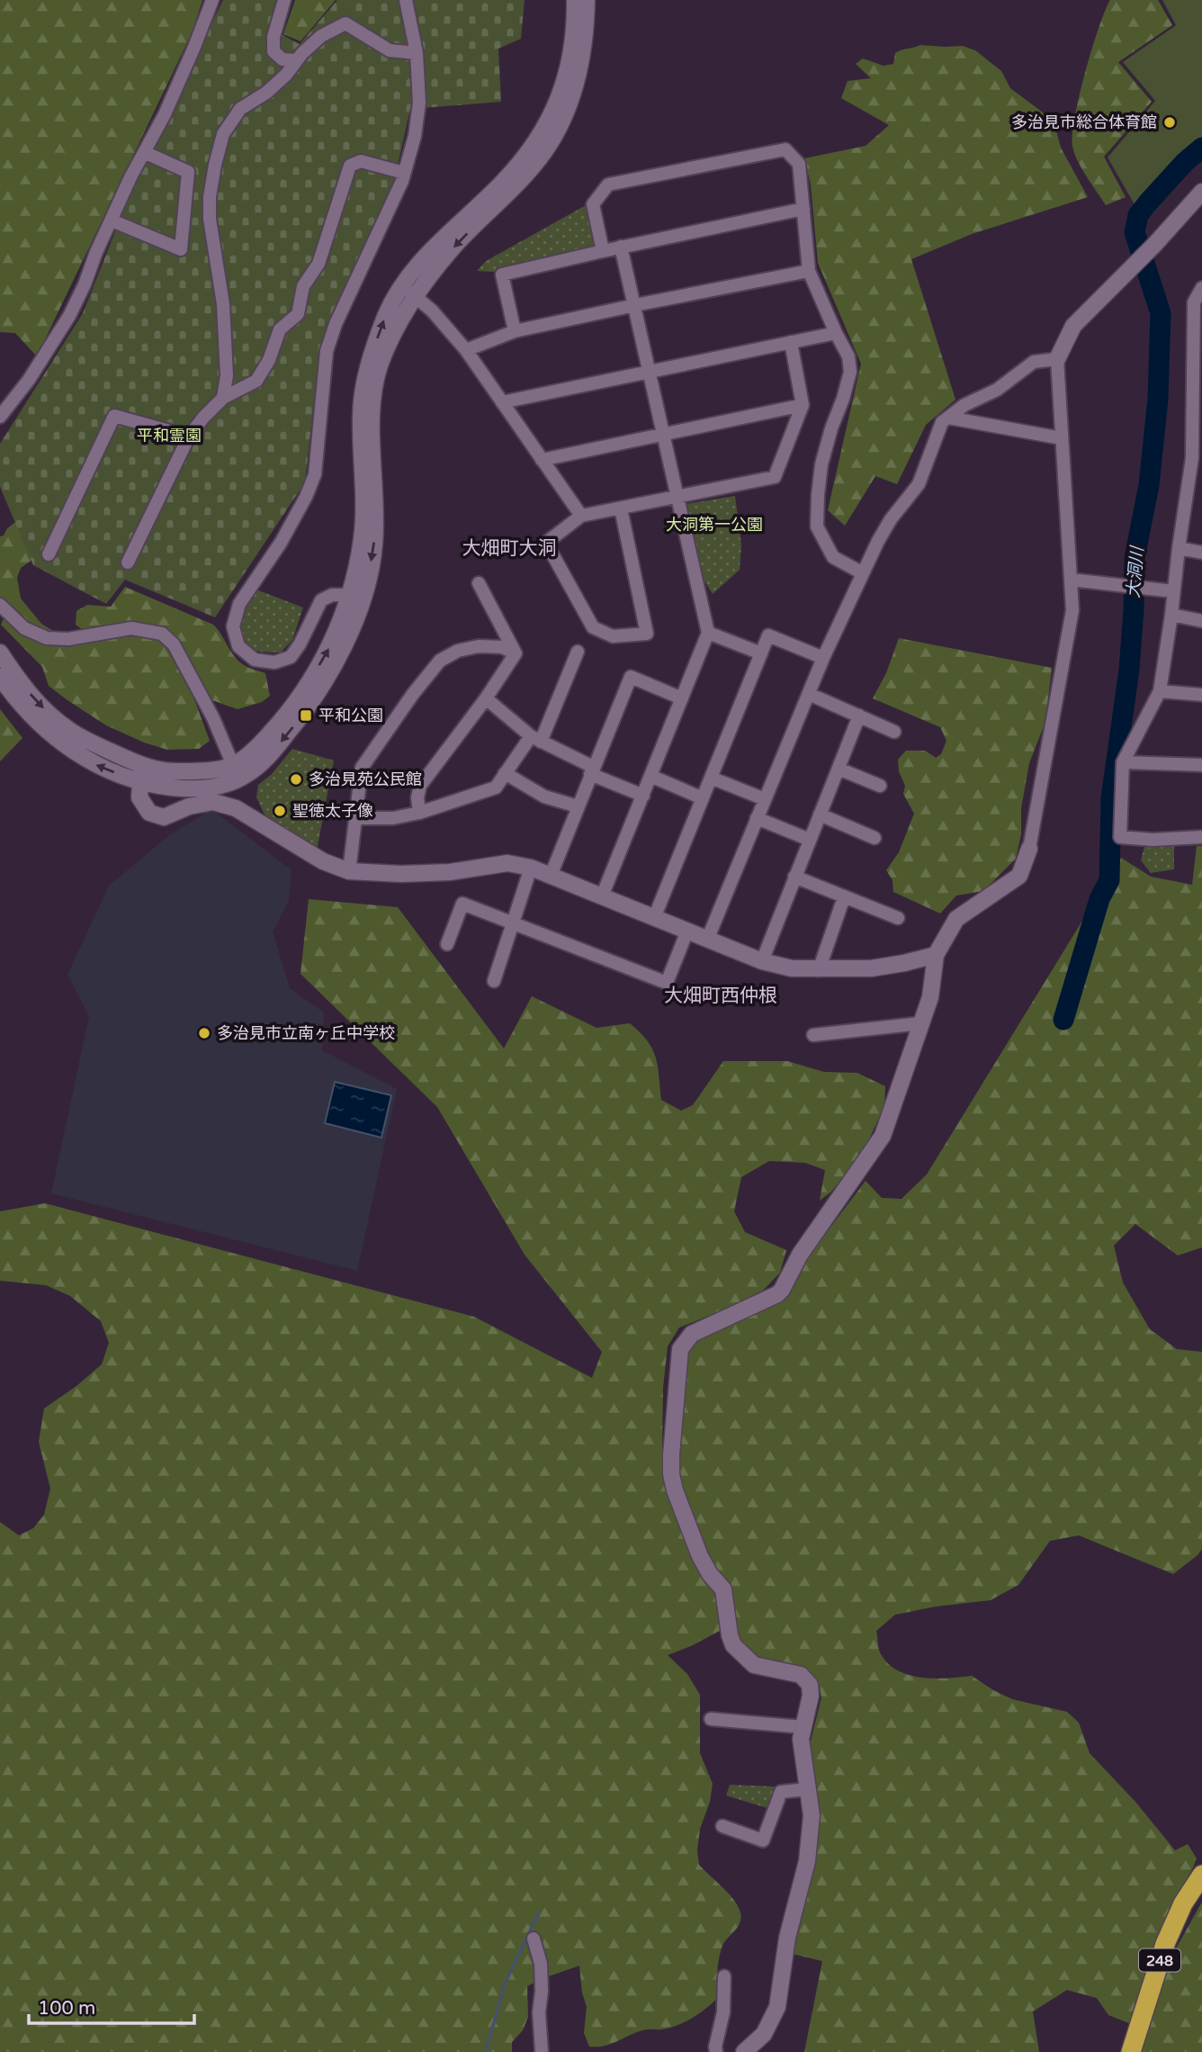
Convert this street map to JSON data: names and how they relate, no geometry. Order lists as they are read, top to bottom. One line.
{"streets":{"highway":["248"]},"districts":["大畑町大洞","大畑町西仲根"],"water":["大洞川"],"parks":["平和霊園","大洞第一公園"],"places":{"other":["多治見市総合体育館","多治見苑公民館","聖徳太子像","多治見市立南ヶ丘中学校"],"transit":["平和公園"]},"scale_bar":"100 m"}
